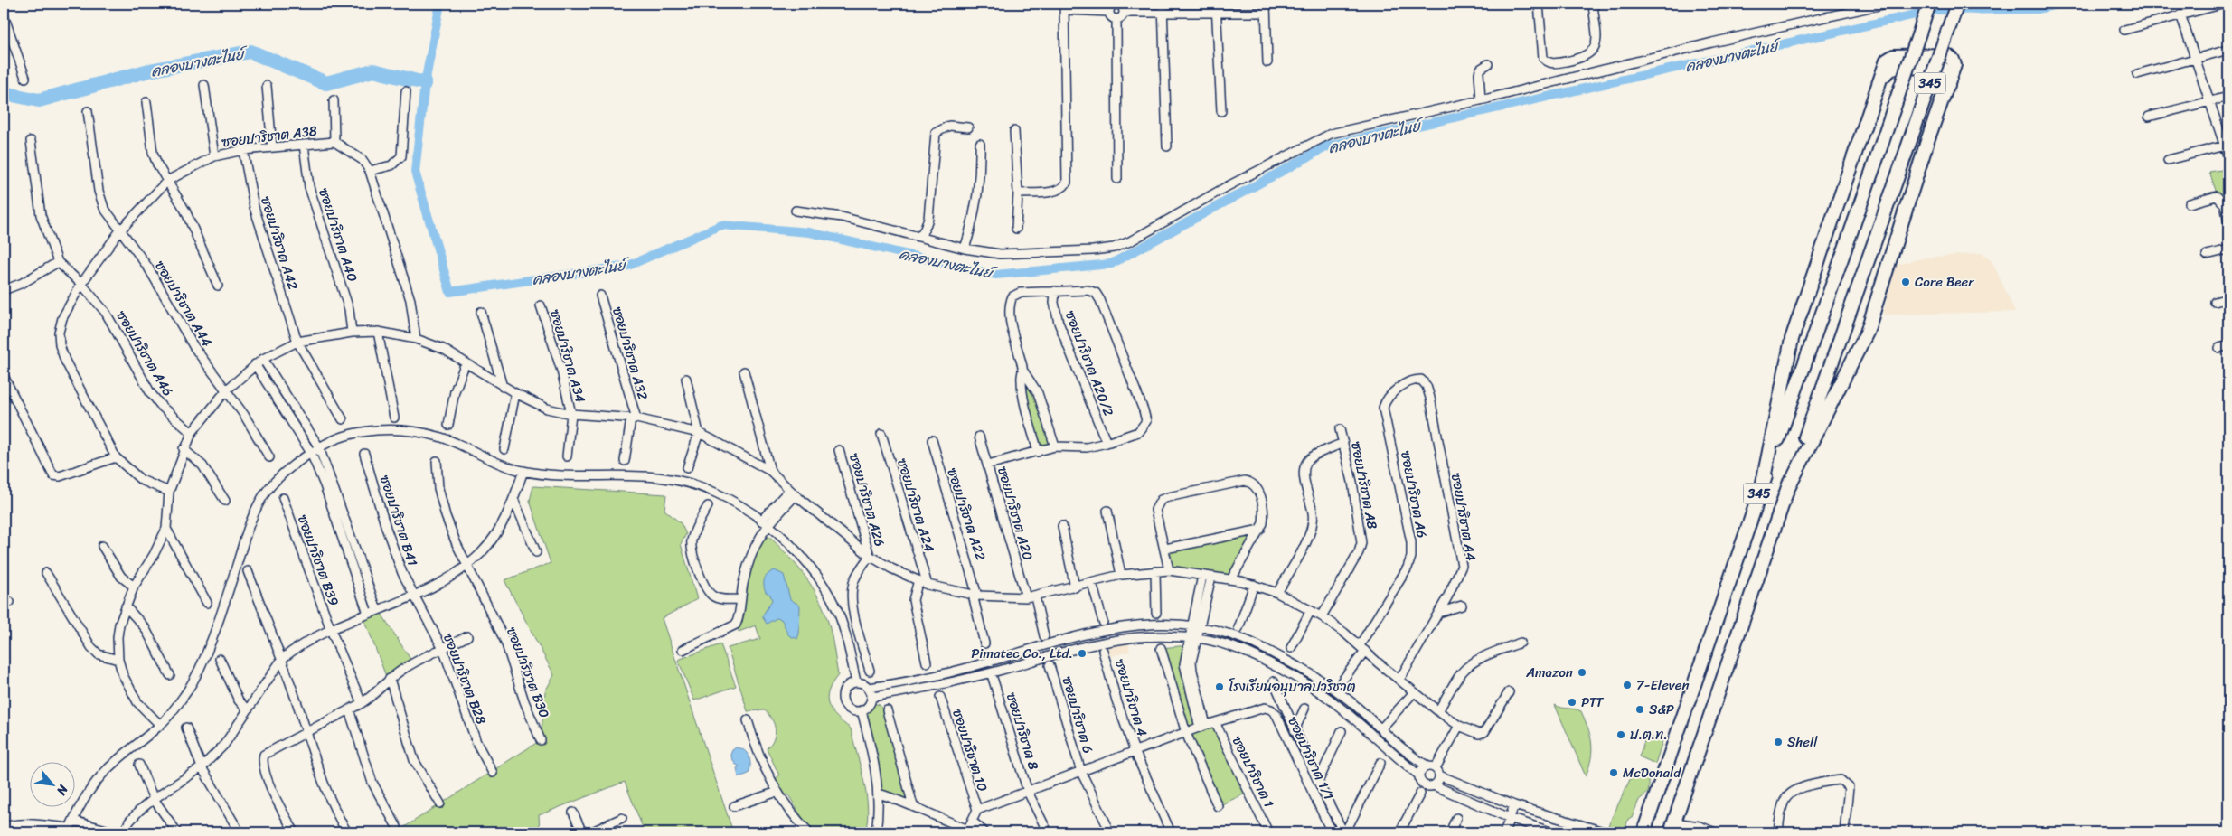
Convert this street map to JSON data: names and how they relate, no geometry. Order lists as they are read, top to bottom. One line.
{"streets":{"main road":["345"],"street":["ซอยปาริชาต A38","ซอยปาริชาต A40","ซอยปาริชาต A42","ซอยปาริชาต A44","ซอยปาริชาต A46","ซอยปาริชาต A32","ซอยปาริชาต A34","ซอยปาริชาต A20/2","ซอยปาริชาต A8","ซอยปาริชาต A6","ซอยปาริชาต A26","ซอยปาริชาต A24","ซอยปาริชาต A20","ซอยปาริชาต A22","ซอยปาริชาต A4","ซอยปาริชาต B41","ซอยปาริชาต B39","ซอยปาริชาต B30","ซอยปาริชาต B28","ซอยปาริชาต 4","ซอยปาริชาต 6","ซอยปาริชาต 8","ซอยปาริชาต 10","ซอยปาริชาต 1/1","ซอยปาริชาต 1"]},"crossings":[["ซอยปาริชาต A38","ซอยปาริชาต A40"],["ซอยปาริชาต A38","ซอยปาริชาต A42"],["ซอยปาริชาต A38","ซอยปาริชาต A44"],["ซอยปาริชาต A38","ซอยปาริชาต A46"],["ซอยปาริชาต A6","ซอยปาริชาต A4"],["ซอยปาริชาต B41","ซอยปาริชาต B28"],["ซอยปาริชาต 4","ซอยปาริชาต 1/1"],["ซอยปาริชาต 6","ซอยปาริชาต 1/1"],["ซอยปาริชาต 8","ซอยปาริชาต 1/1"],["ซอยปาริชาต 10","ซอยปาริชาต 1/1"],["ซอยปาริชาต 1/1","ซอยปาริชาต 1"]],"water":["คลองบางตะไนย์"],"places":["Core Beer","Pimatec Co., Ltd.","Amazon","7-Eleven","โรงเรียนอนุบาลปาริชาต","PTT","S&P","ป.ต.ท.","Shell","McDonald"],"north":"bottom right"}
